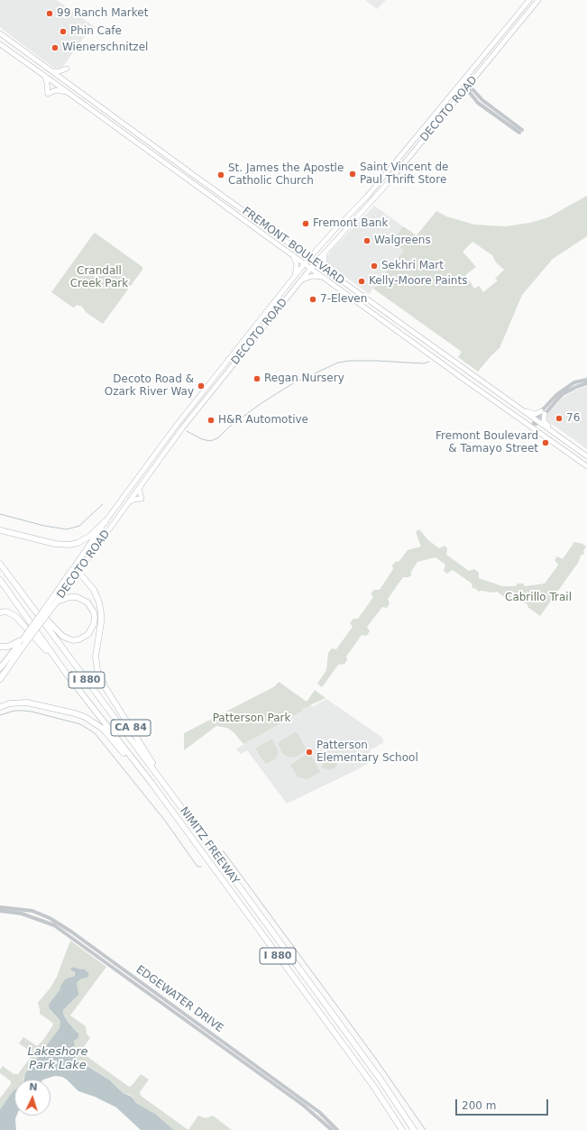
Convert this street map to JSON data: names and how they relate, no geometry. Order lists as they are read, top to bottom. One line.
{"streets":{"highway":["DECOTO ROAD","I 880","CA 84","NIMITZ FREEWAY"],"main road":["FREMONT BOULEVARD"],"street":["EDGEWATER DRIVE"]},"crossings":[["DECOTO ROAD","FREMONT BOULEVARD"],["DECOTO ROAD","CA 84"],["CA 84","NIMITZ FREEWAY"]],"water":["Lakeshore Park Lake"],"parks":["Crandall Creek Park","Cabrillo Trail","Patterson Park"],"places":["99 Ranch Market","Phin Cafe","Wienerschnitzel","Saint Vincent de Paul Thrift Store","St. James the Apostle Catholic Church","Fremont Bank","Walgreens","Sekhri Mart","Kelly-Moore Paints","7-Eleven","Regan Nursery","Decoto Road & Ozark River Way","76","H&R Automotive","Fremont Boulevard & Tamayo Street","Patterson Elementary School"],"scale_bar":"200 m","north":"top"}
